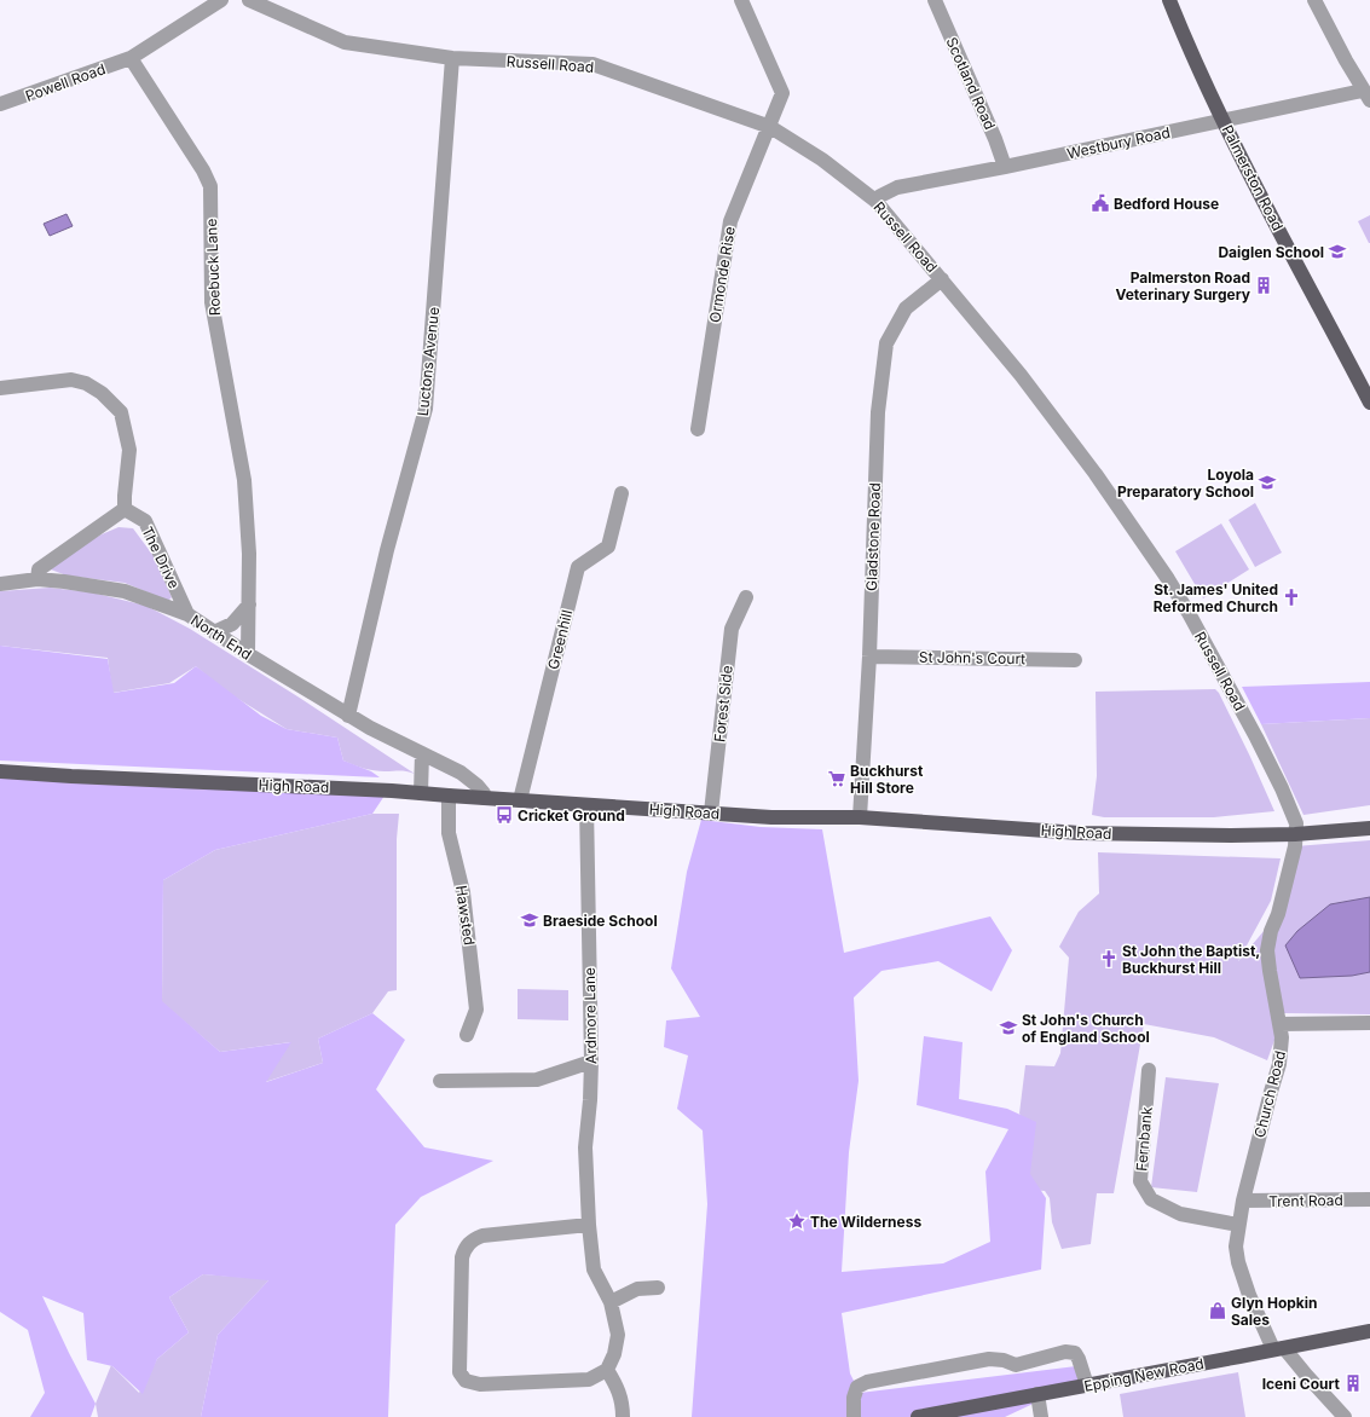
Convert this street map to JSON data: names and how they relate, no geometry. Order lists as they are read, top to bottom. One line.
{"streets":{"main road":["Palmerston Road","High Road","Epping New Road"],"street":["Russell Road","Powell Road","Scotland Road","Westbury Road","Roebuck Lane","Ormonde Rise","Luctons Avenue","Gladstone Road","The Drive","North End","Greenhill","St John's Court","Forest Side","Hawsted","Ardmore Lane","Church Road","Fernbank","Trent Road"]},"crossings":[["Russell Road","Westbury Road"],["Russell Road","Ormonde Rise"],["Russell Road","Luctons Avenue"],["Russell Road","Gladstone Road"],["Russell Road","High Road"],["Russell Road","Church Road"],["Powell Road","Roebuck Lane"],["Scotland Road","Westbury Road"],["Westbury Road","Palmerston Road"],["Roebuck Lane","North End"],["Luctons Avenue","North End"],["Gladstone Road","St John's Court"],["Gladstone Road","High Road"],["The Drive","North End"],["North End","High Road"],["Greenhill","High Road"],["Forest Side","High Road"],["High Road","Hawsted"],["High Road","Ardmore Lane"],["High Road","Church Road"],["Church Road","Fernbank"],["Church Road","Trent Road"],["Church Road","Epping New Road"]],"places":{"public building":["Bedford House"],"school or university":["Daiglen School","Loyola Preparatory School","Braeside School","St John's Church of England School"],"building":["Palmerston Road Veterinary Surgery","Iceni Court"],"church":["St. James' United Reformed Church","St John the Baptist, Buckhurst Hill"],"supermarket":["Buckhurst Hill Store"],"bus stop":["Cricket Ground"],"place":["The Wilderness"],"shop":["Glyn Hopkin Sales"]}}
